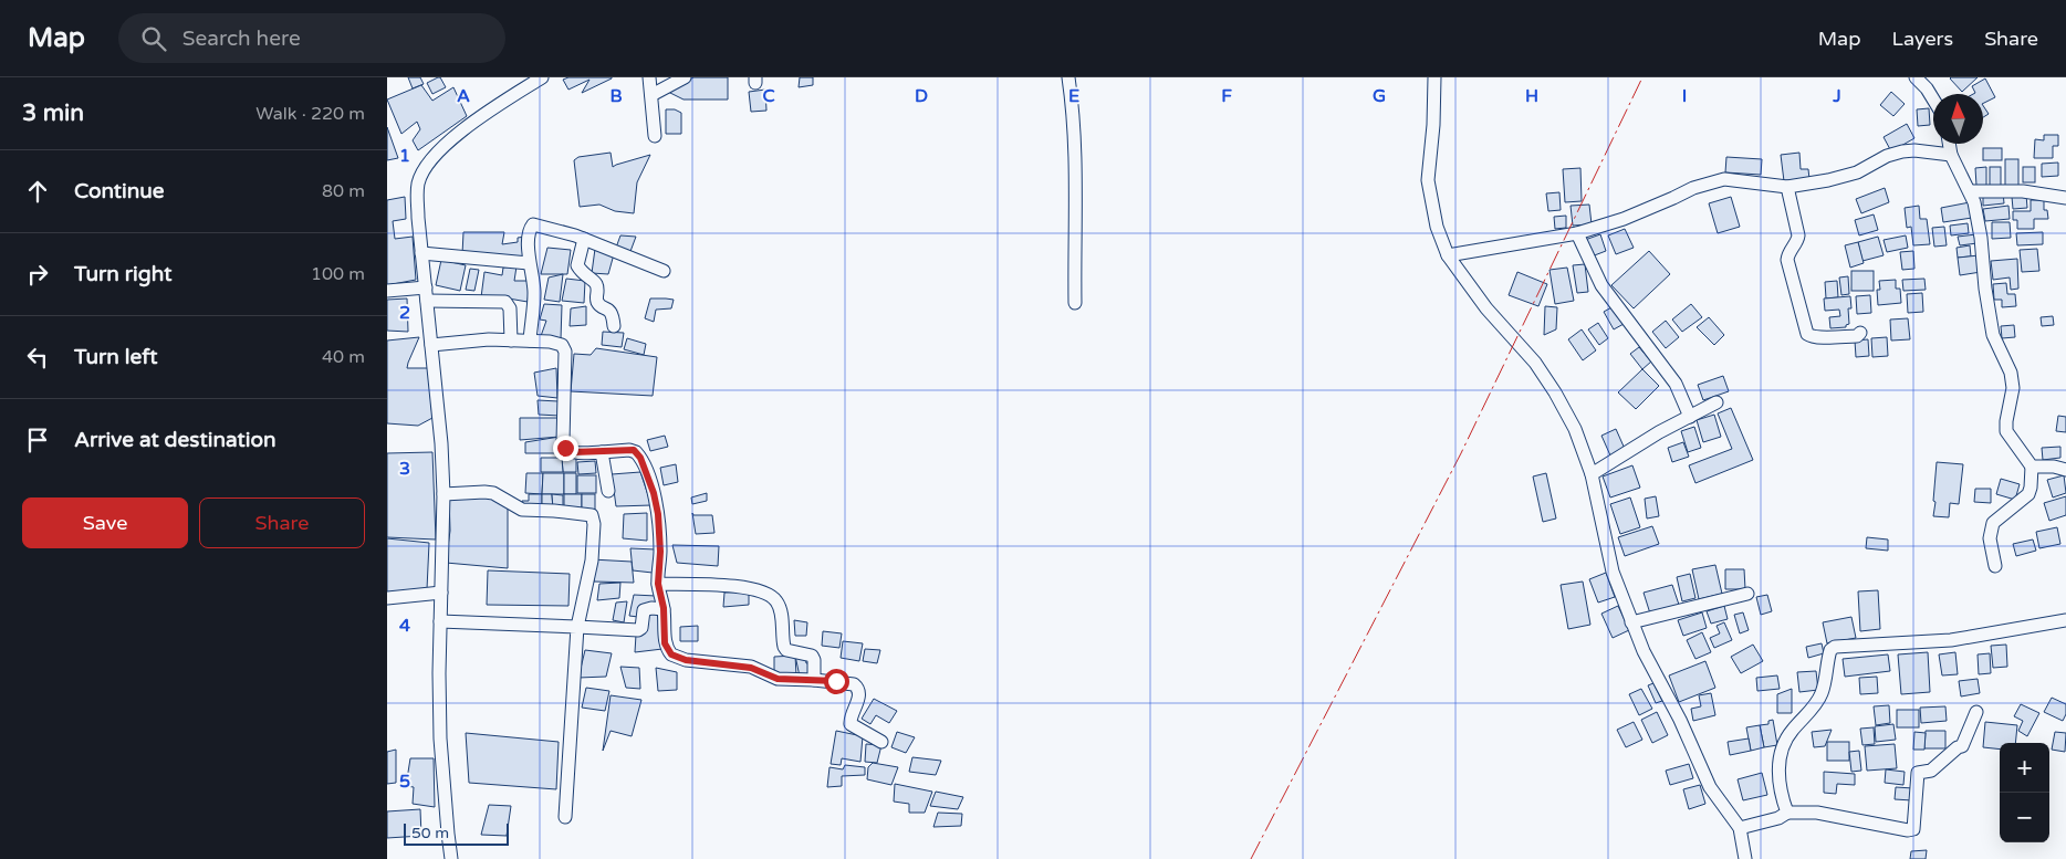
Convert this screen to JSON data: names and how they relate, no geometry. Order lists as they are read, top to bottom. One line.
{"scale_bar":"50 m","north":"top","page":{"header":"Map","search":"Search here","nav":["Map","Layers","Share"],"heading":["3 min","Walk · 220 m"],"list":[["Continue","80 m"],["Turn right","100 m"],["Turn left","40 m"],"Arrive at destination"],"buttons":["Save","Share"],"map_buttons":["+","−"],"scale":"50 m"},"grid":{"columns":["A","B","C","D","E","F","G","H","I","J"],"rows":["1","2","3","4","5"]}}
